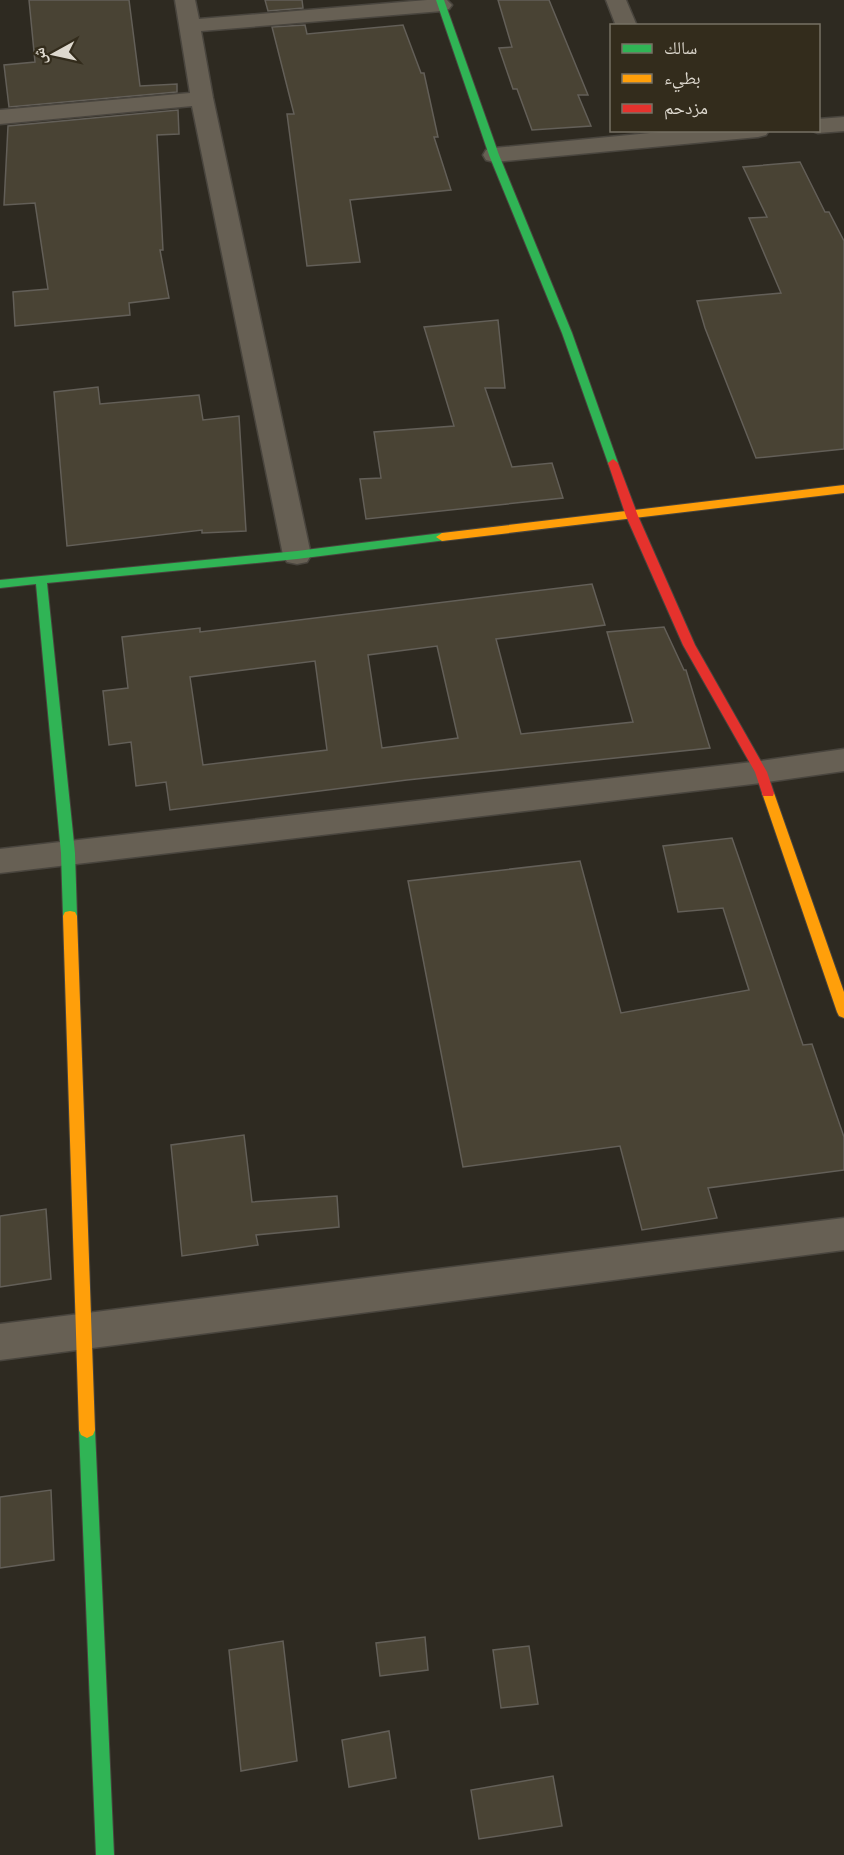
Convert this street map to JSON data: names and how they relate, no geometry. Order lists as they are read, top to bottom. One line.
{"legend":["سالك","بطيء","مزدحم"],"north":"left"}
